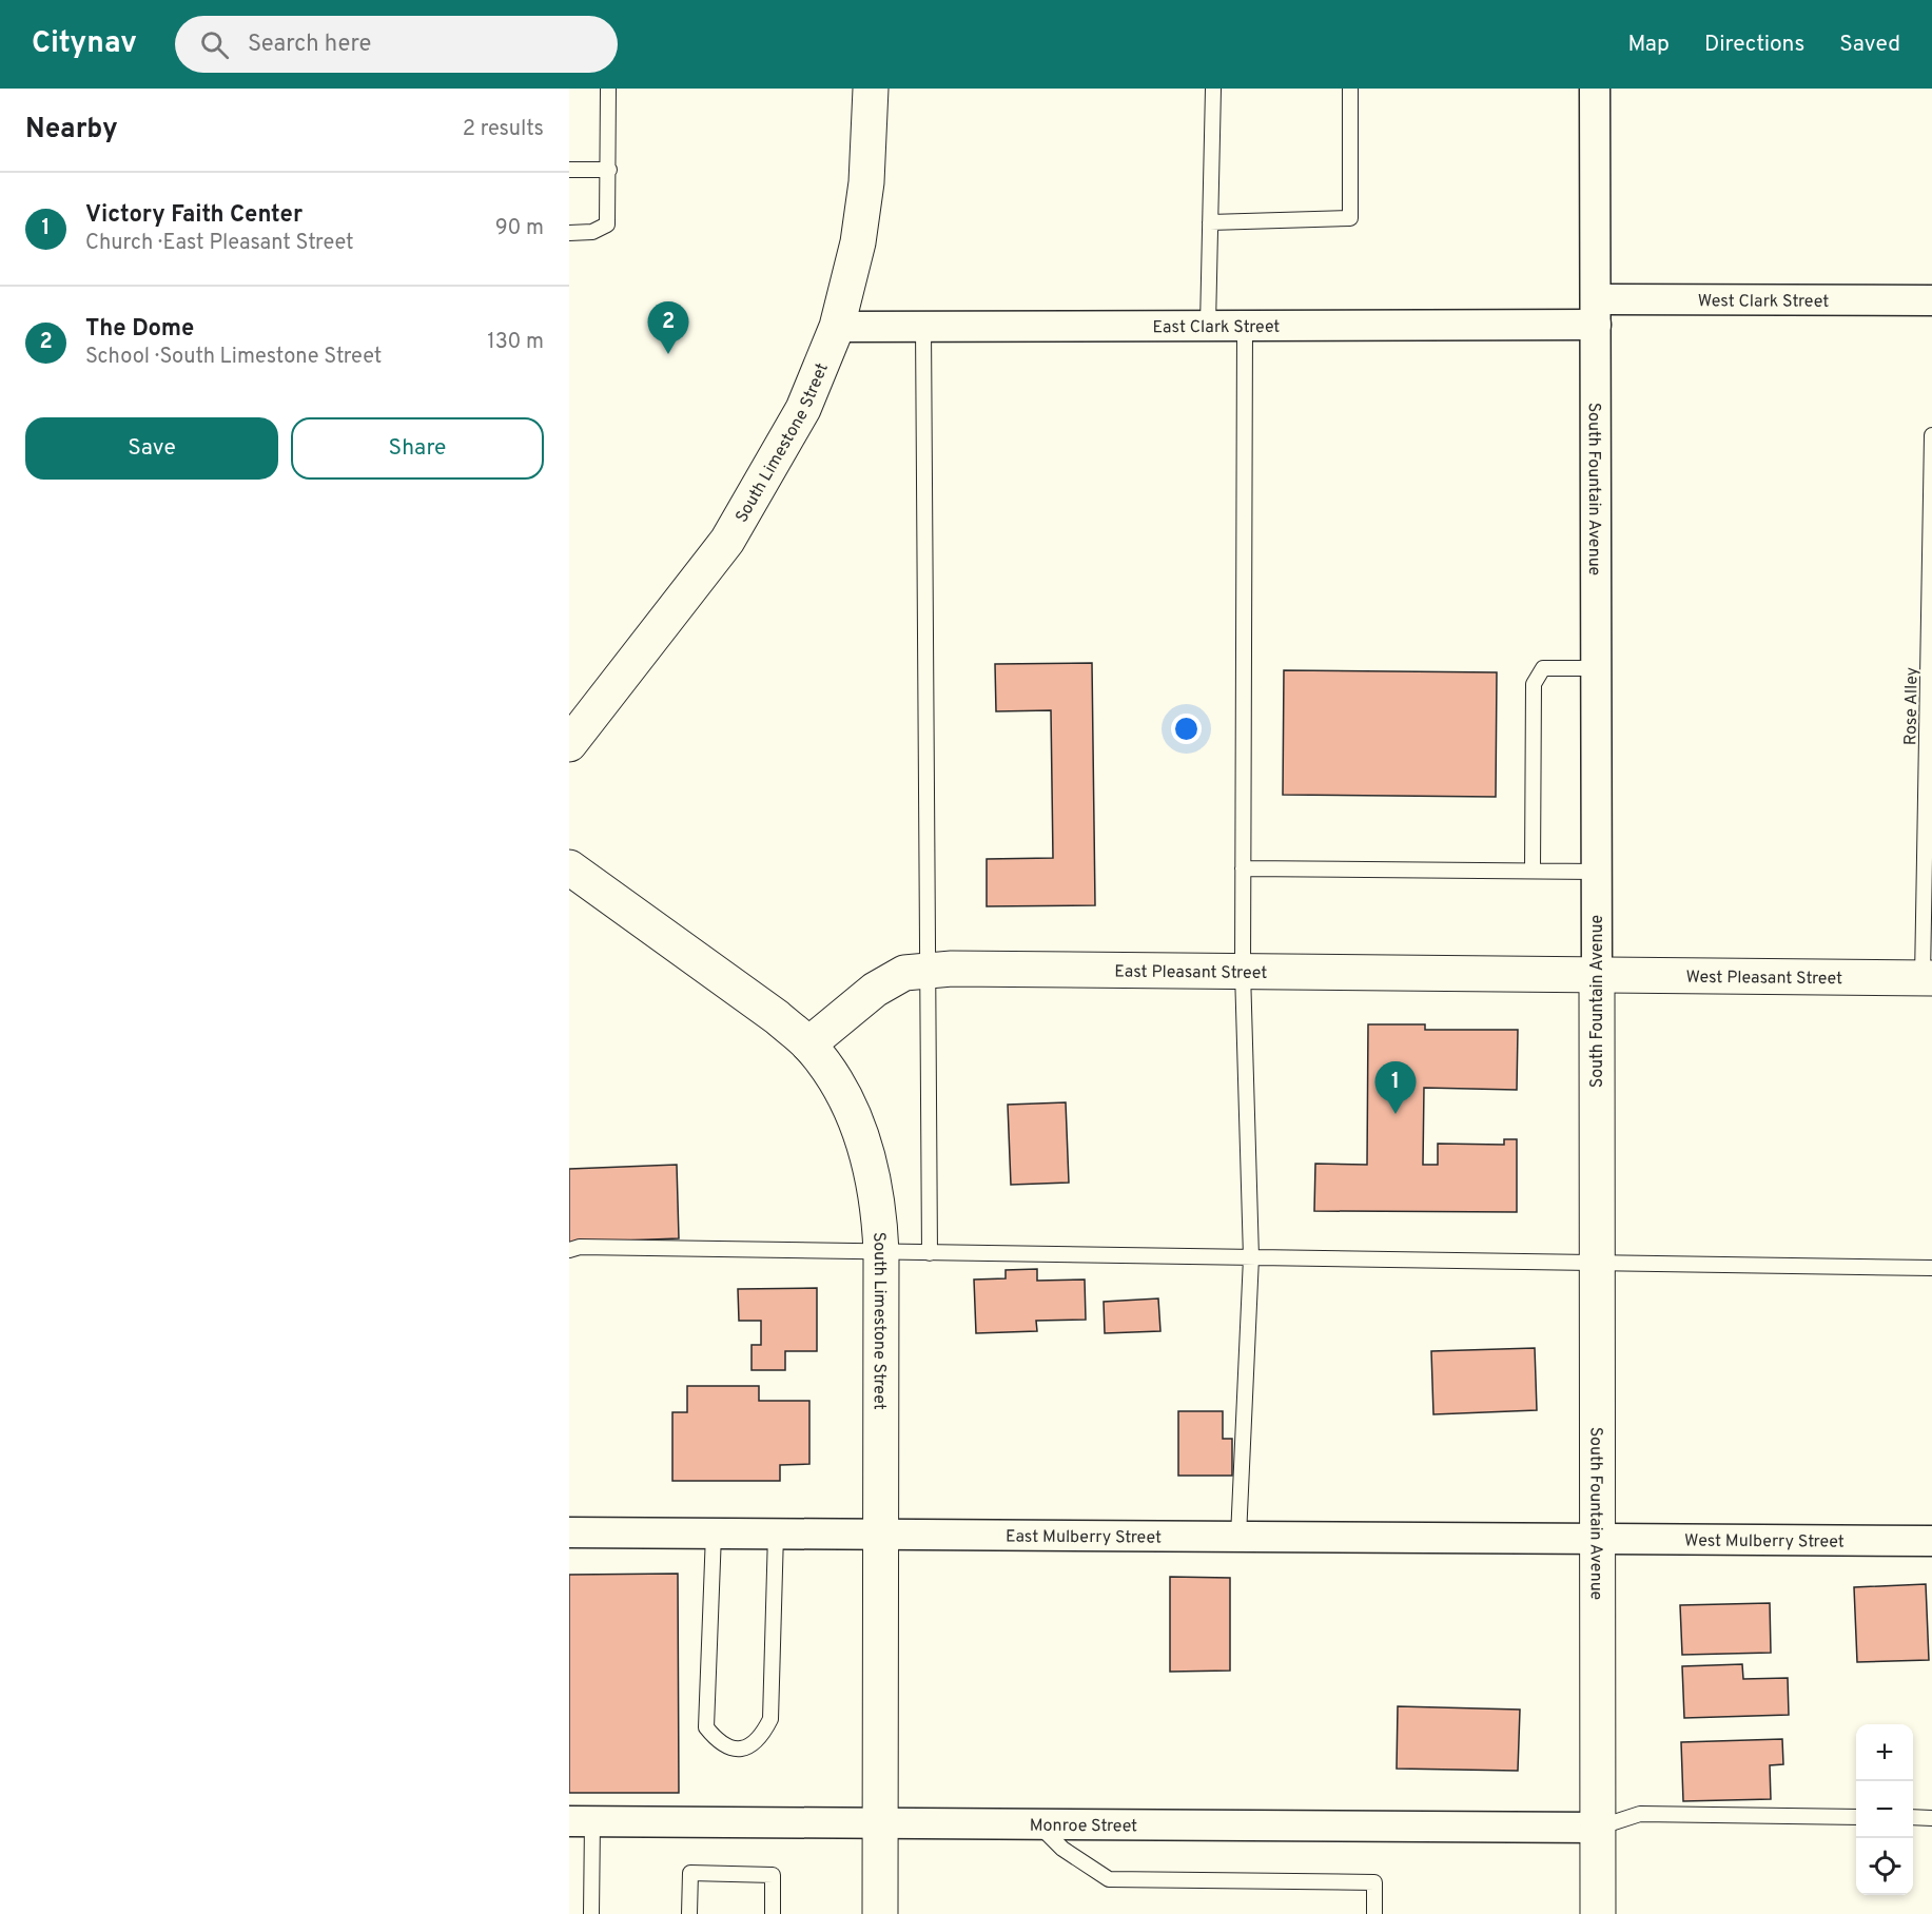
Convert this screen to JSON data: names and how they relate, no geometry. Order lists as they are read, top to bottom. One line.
{"streets":{"street":["West Clark Street","East Clark Street","South Limestone Street","South Fountain Avenue","East Pleasant Street","West Pleasant Street","East Mulberry Street","West Mulberry Street","Monroe Street"],"lane":["Rose Alley"]},"crossings":[["West Clark Street","East Clark Street"],["West Clark Street","South Fountain Avenue"],["East Clark Street","South Limestone Street"],["East Clark Street","South Fountain Avenue"],["South Limestone Street","East Pleasant Street"],["South Limestone Street","East Mulberry Street"],["South Limestone Street","Monroe Street"],["South Fountain Avenue","East Pleasant Street"],["South Fountain Avenue","West Pleasant Street"],["South Fountain Avenue","East Mulberry Street"],["South Fountain Avenue","West Mulberry Street"],["South Fountain Avenue","Monroe Street"],["Rose Alley","West Pleasant Street"],["East Pleasant Street","West Pleasant Street"],["East Mulberry Street","West Mulberry Street"]],"page":{"header":"Citynav","search":"Search here","nav":["Map","Directions","Saved"],"heading":["Nearby","2 results"],"list":[{"mark":"1","name":"Victory Faith Center","note":"Church · East Pleasant Street","value":"90 m"},{"mark":"2","name":"The Dome","note":"School · South Limestone Street","value":"130 m"}],"pins":["2","1"],"buttons":["Save","Share"],"map_buttons":["+","−"]}}
